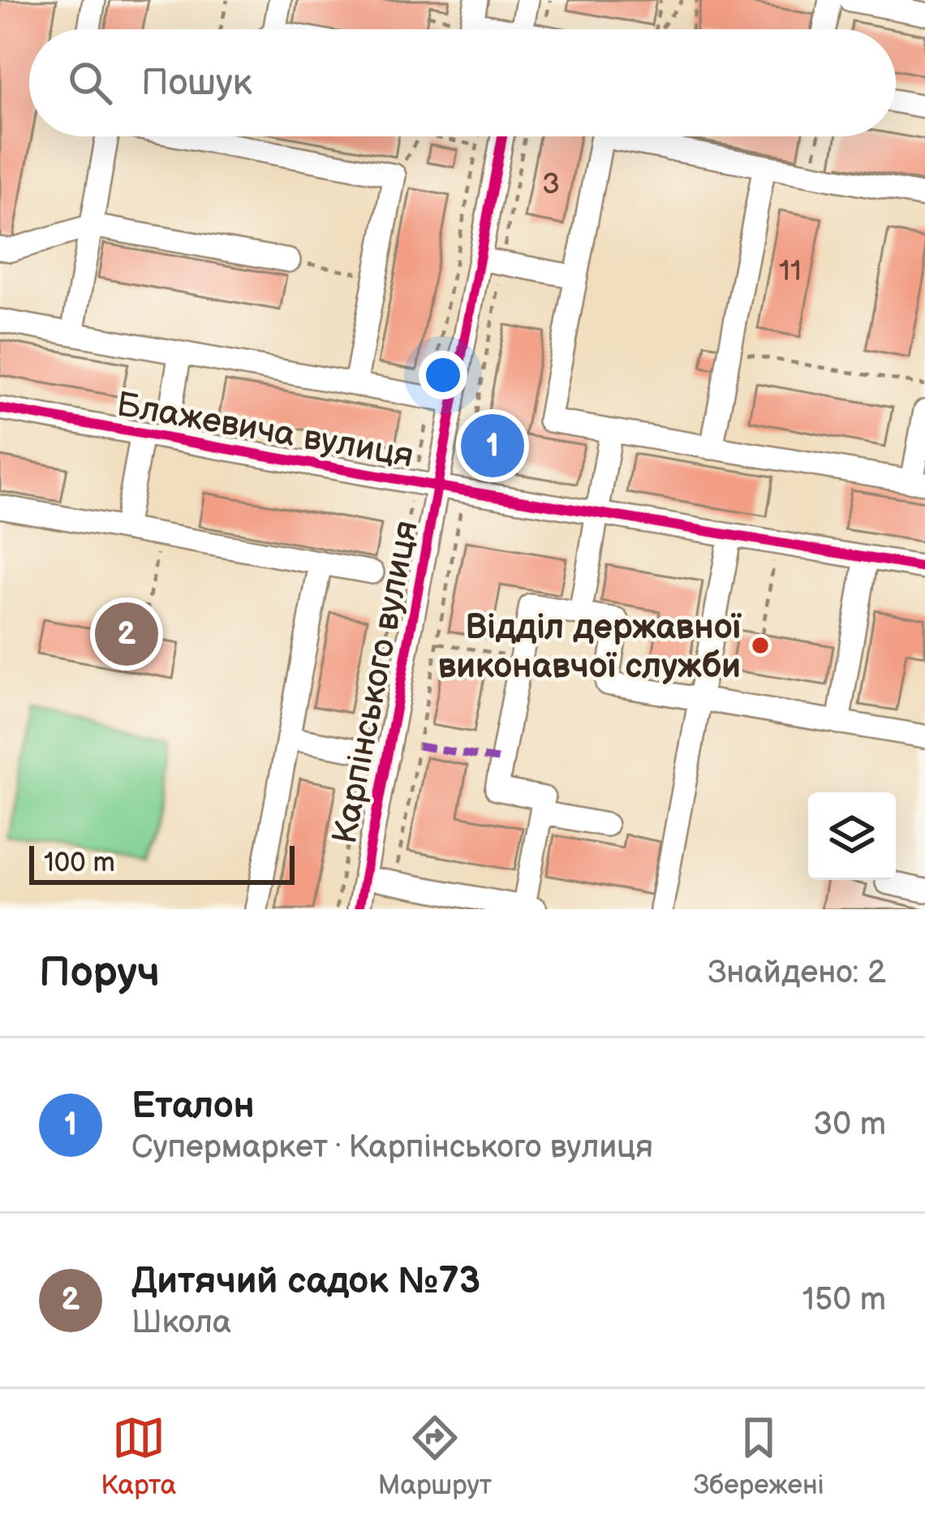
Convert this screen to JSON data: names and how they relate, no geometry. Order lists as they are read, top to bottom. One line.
{"streets":{"street":["Блажевича вулиця","Карпінського вулиця"]},"crossings":[["Блажевича вулиця","Карпінського вулиця"]],"places":["Відділ державної виконавчої служби"],"house_numbers":["3","11"],"scale_bar":"100 m","page":{"search":"Пошук","pins":["1","2"],"scale":"100 m","heading":["Поруч","Знайдено: 2"],"list":[{"mark":"1","name":"Еталон","note":"Супермаркет · Карпінського вулиця","value":"30 m"},{"mark":"2","name":"Дитячий садок №73","note":"Школа","value":"150 m"}],"nav":["Карта","Маршрут","Збережені"]}}
